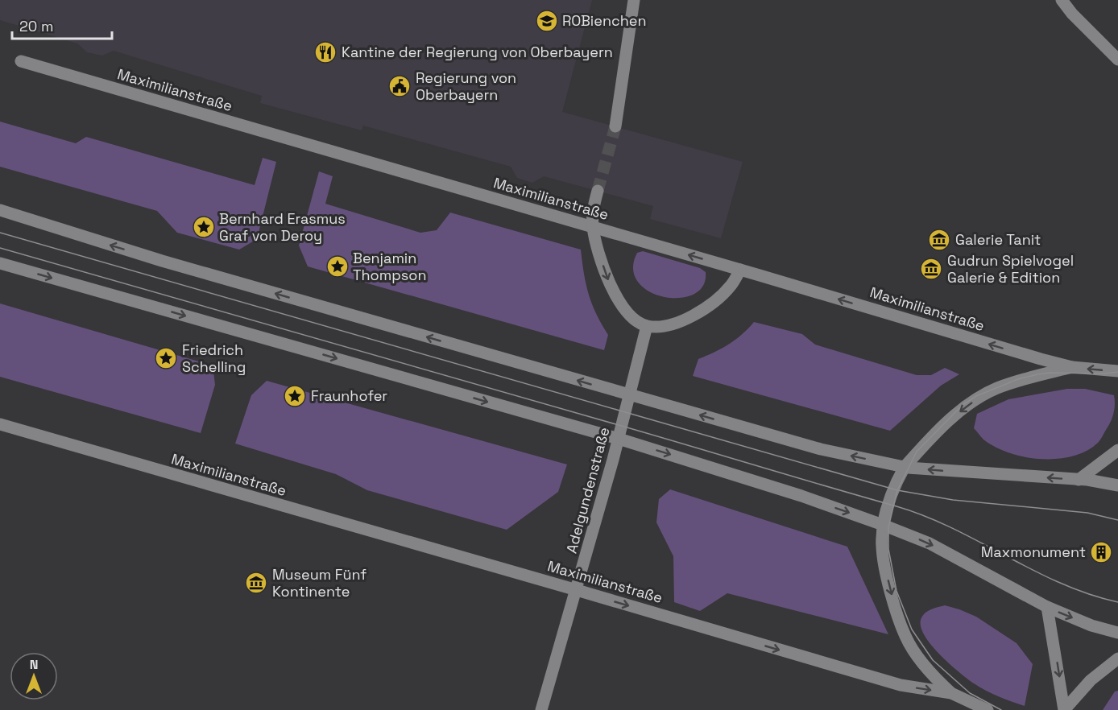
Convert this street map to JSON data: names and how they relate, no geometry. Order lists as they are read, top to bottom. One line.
{"streets":{"street":["Maximilianstraße","Adelgundenstraße"]},"crossings":[["Maximilianstraße","Adelgundenstraße"]],"places":{"school or university":["ROBienchen"],"restaurant":["Kantine der Regierung von Oberbayern"],"public building":["Regierung von Oberbayern"],"place":["Bernhard Erasmus Graf von Deroy","Benjamin Thompson","Friedrich Schelling","Fraunhofer"],"museum":["Galerie Tanit","Gudrun Spielvogel Galerie & Edition","Museum Fünf Kontinente"],"building":["Maxmonument"]},"scale_bar":"20 m","north":"top"}
